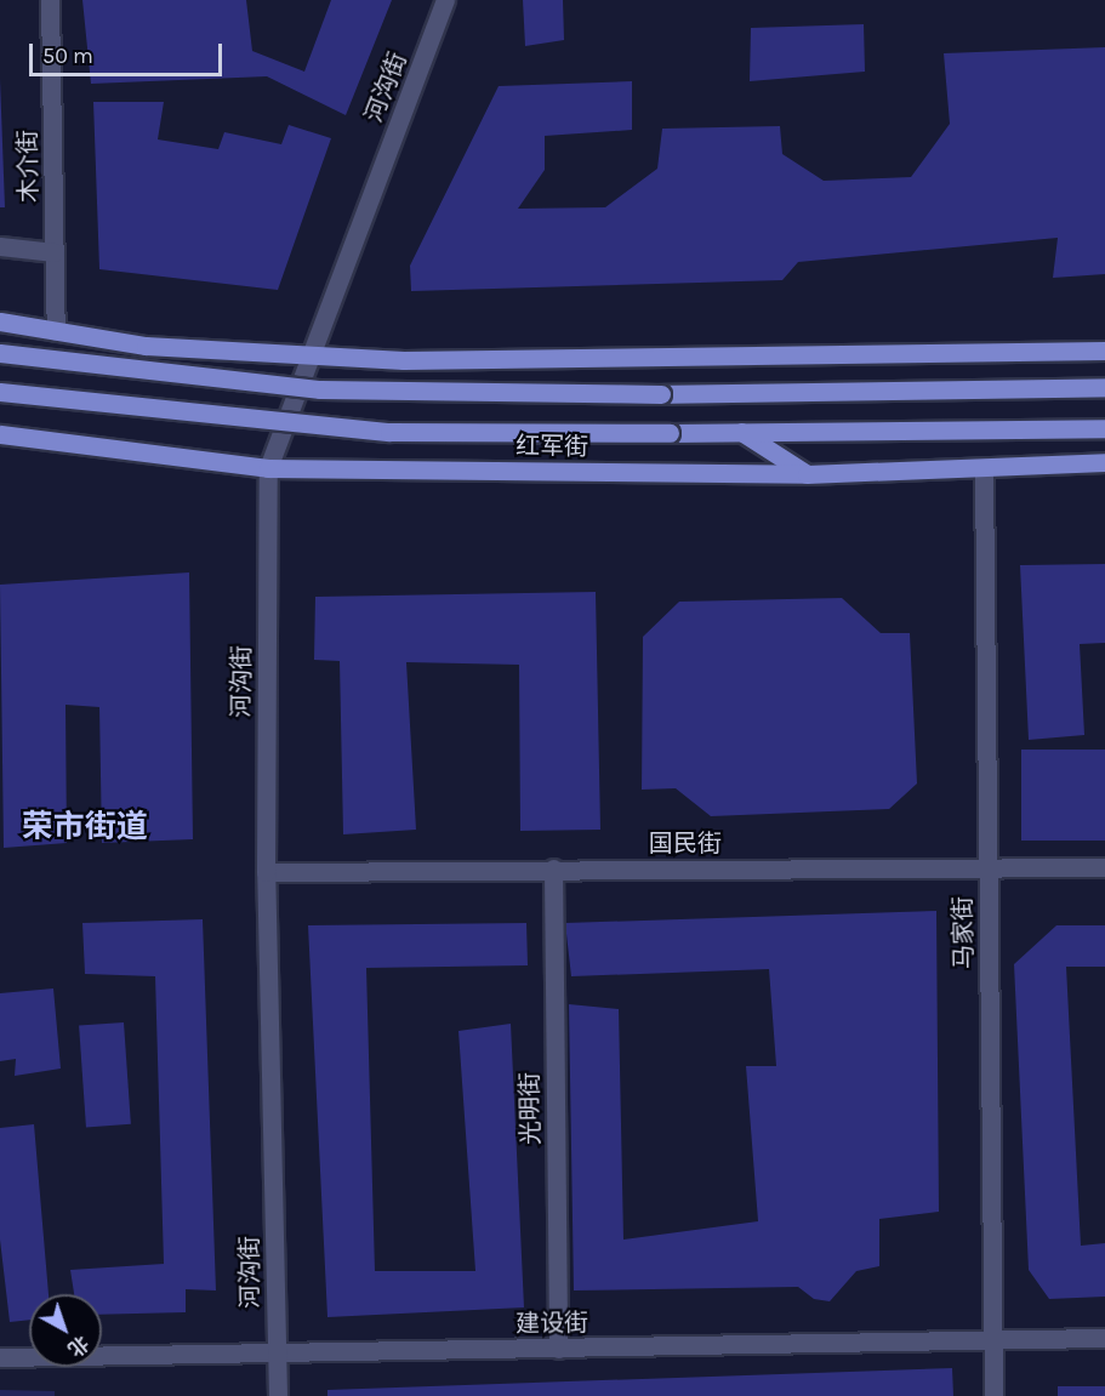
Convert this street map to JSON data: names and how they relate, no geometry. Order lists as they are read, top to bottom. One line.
{"streets":{"main road":["红军街"],"street":["河沟街","木介街","国民街","马家街","光明街","建设街"]},"crossings":[["河沟街","红军街"],["河沟街","国民街"],["河沟街","建设街"],["红军街","马家街"],["国民街","马家街"],["国民街","光明街"],["马家街","建设街"],["光明街","建设街"]],"districts":["荣市街道"],"scale_bar":"50 m","north":"bottom right"}
